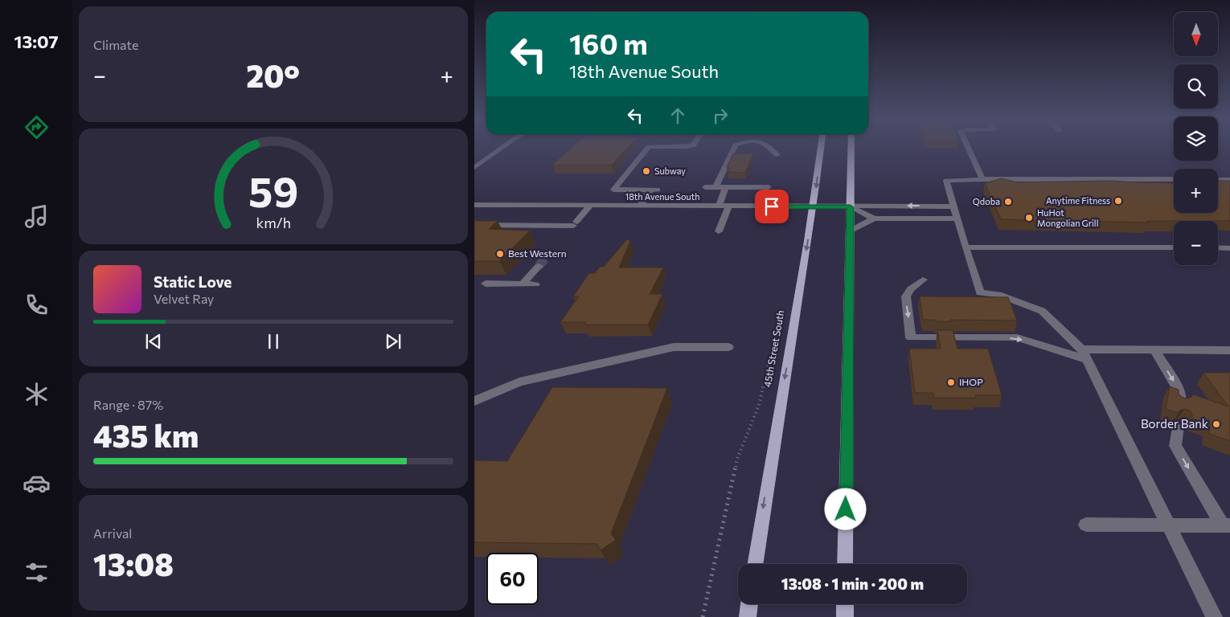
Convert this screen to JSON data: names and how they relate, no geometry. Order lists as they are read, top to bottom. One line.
{"streets":{"main road":["45th Street South"],"street":["18th Avenue South"]},"crossings":[["18th Avenue South","45th Street South"]],"places":["Subway","Anytime Fitness","Qdoba","HuHot Mongolian Grill","Best Western","IHOP","Border Bank"],"north":"bottom","page":{"tabs":"13:07","tile":["Climate",["Range · 87%","435 km"],["Arrival","13:08"]],"map_buttons":["+","−"],"turn":["160 m","18th Avenue South"],"heat":["−","20°","+"],"song":["Static Love","Velvet Ray"],"limit":"60","trip":"13:08 · 1 min · 200 m","gauge":["59","km/h"]}}
